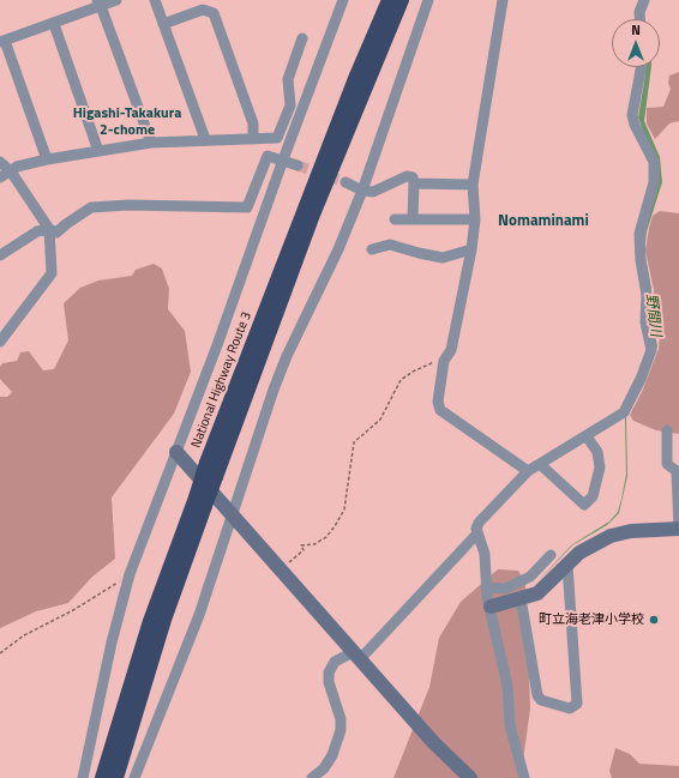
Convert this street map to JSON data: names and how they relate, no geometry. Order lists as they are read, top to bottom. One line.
{"streets":{"highway":["National Highway Route 3"]},"districts":["Higashi-Takakura 2-chome","Nomaminami"],"water":["野間川"],"places":["町立海老津小学校"],"north":"top"}
